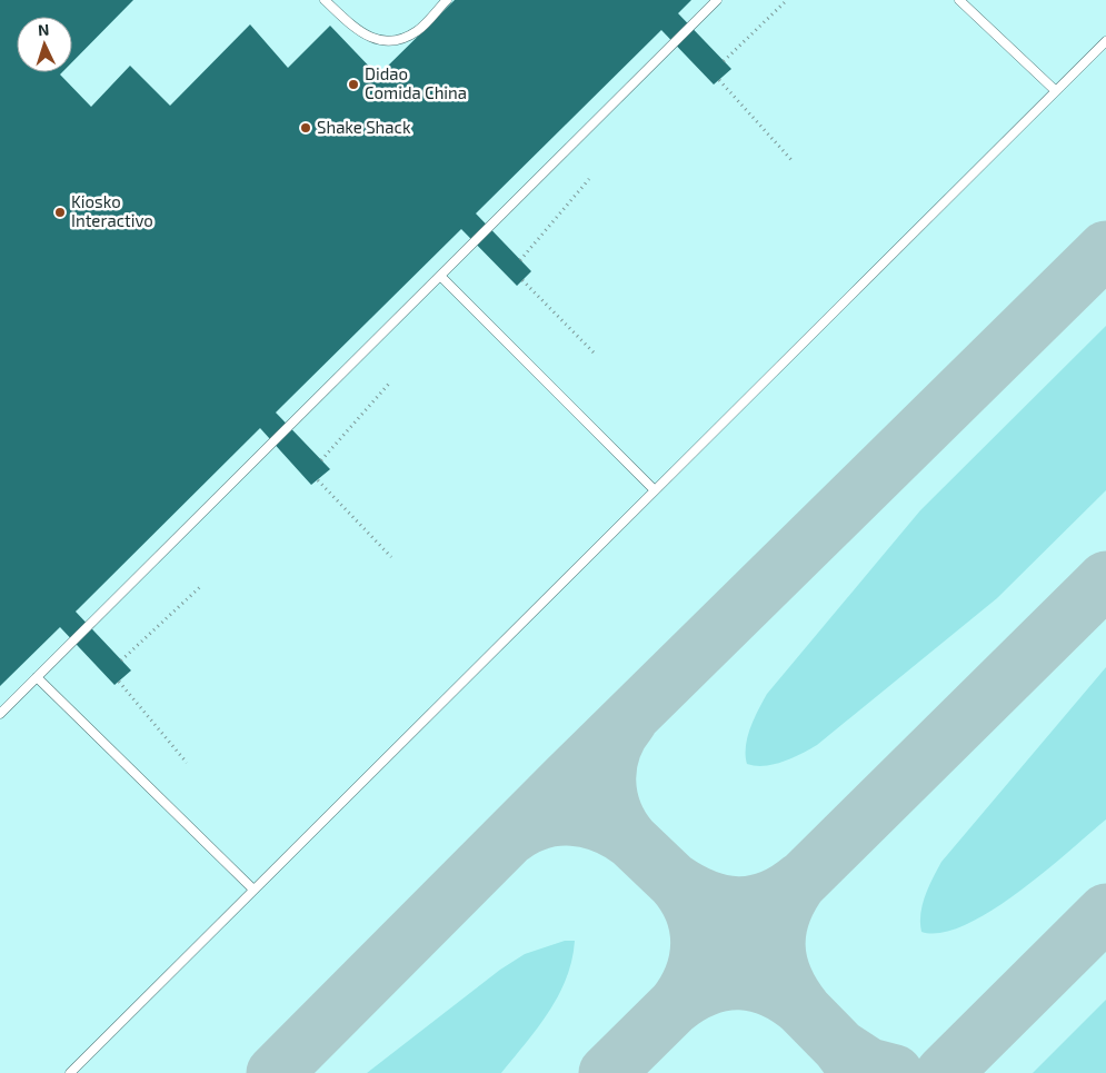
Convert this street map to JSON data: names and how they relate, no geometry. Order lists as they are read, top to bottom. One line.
{"places":["Didao Comida China","Shake Shack","Kiosko Interactivo"],"north":"top"}
